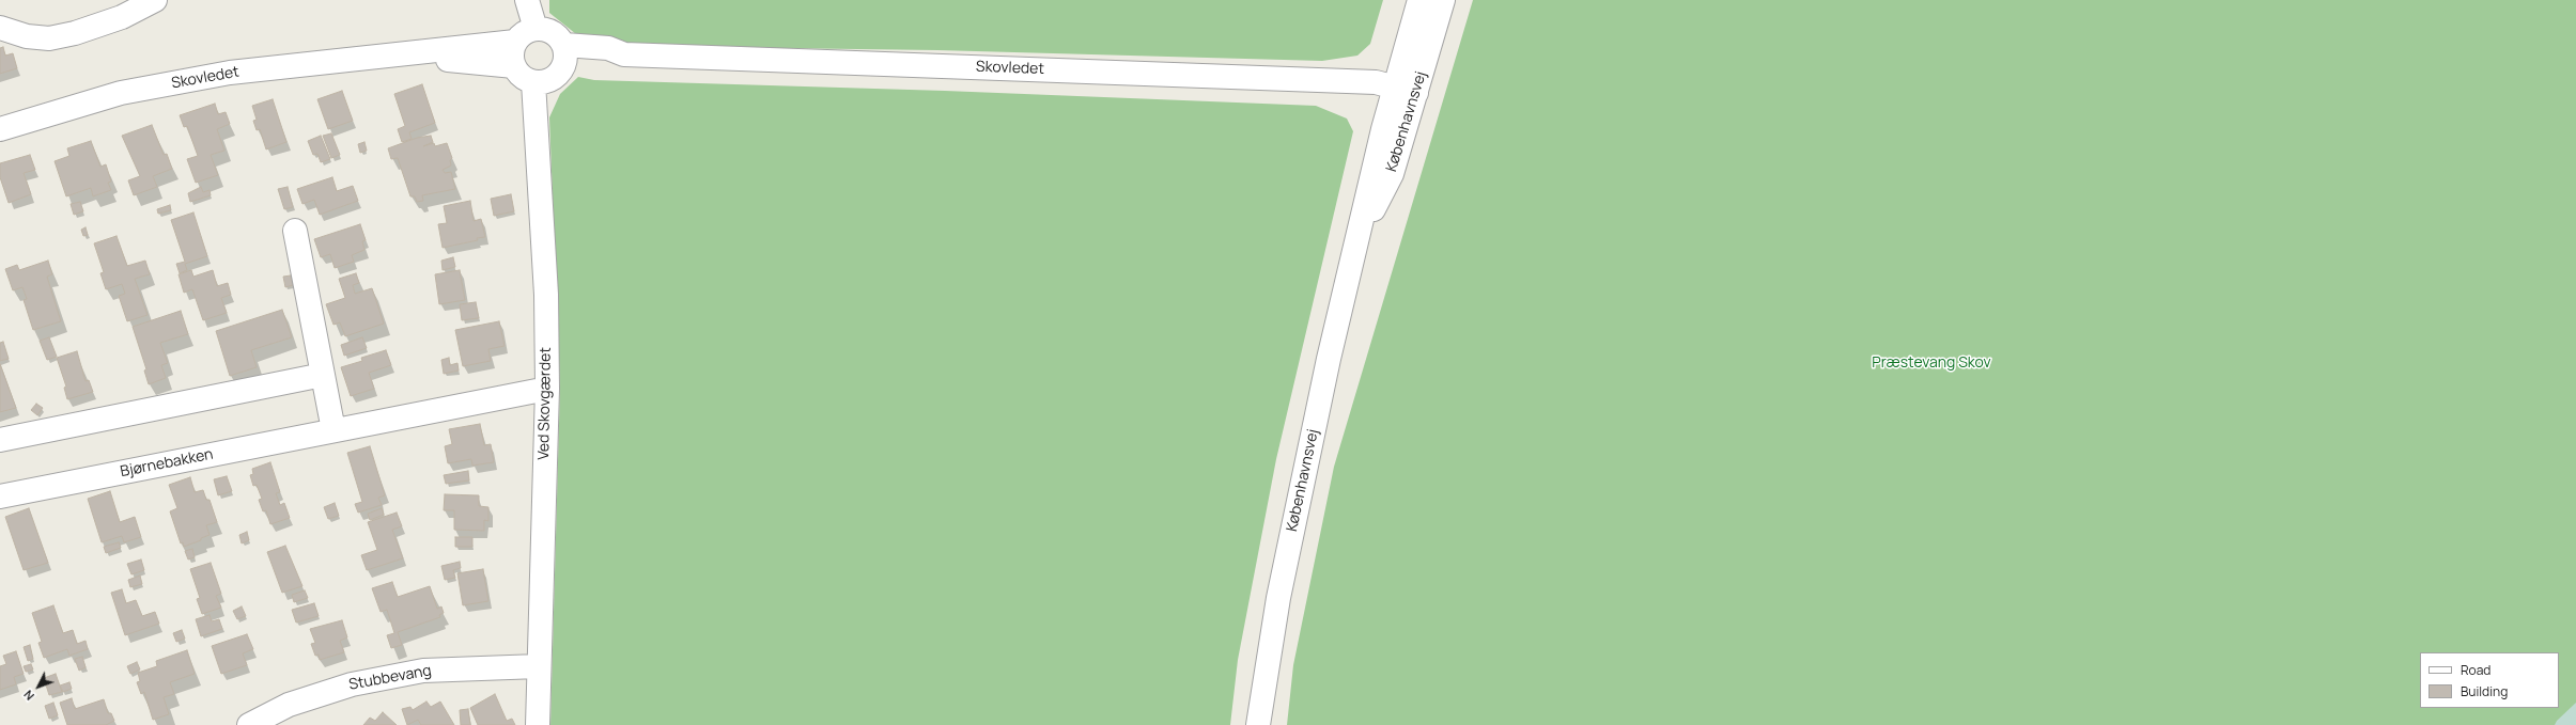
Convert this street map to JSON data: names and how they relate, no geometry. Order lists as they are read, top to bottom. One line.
{"streets":{"street":["Skovledet","Københavnsvej","Ved Skovgærdet","Bjørnebakken","Stubbevang"]},"crossings":[["Skovledet","Københavnsvej"],["Skovledet","Ved Skovgærdet"],["Ved Skovgærdet","Bjørnebakken"],["Ved Skovgærdet","Stubbevang"]],"parks":["Præstevang Skov"],"legend":["Road","Building"],"north":"bottom left"}
